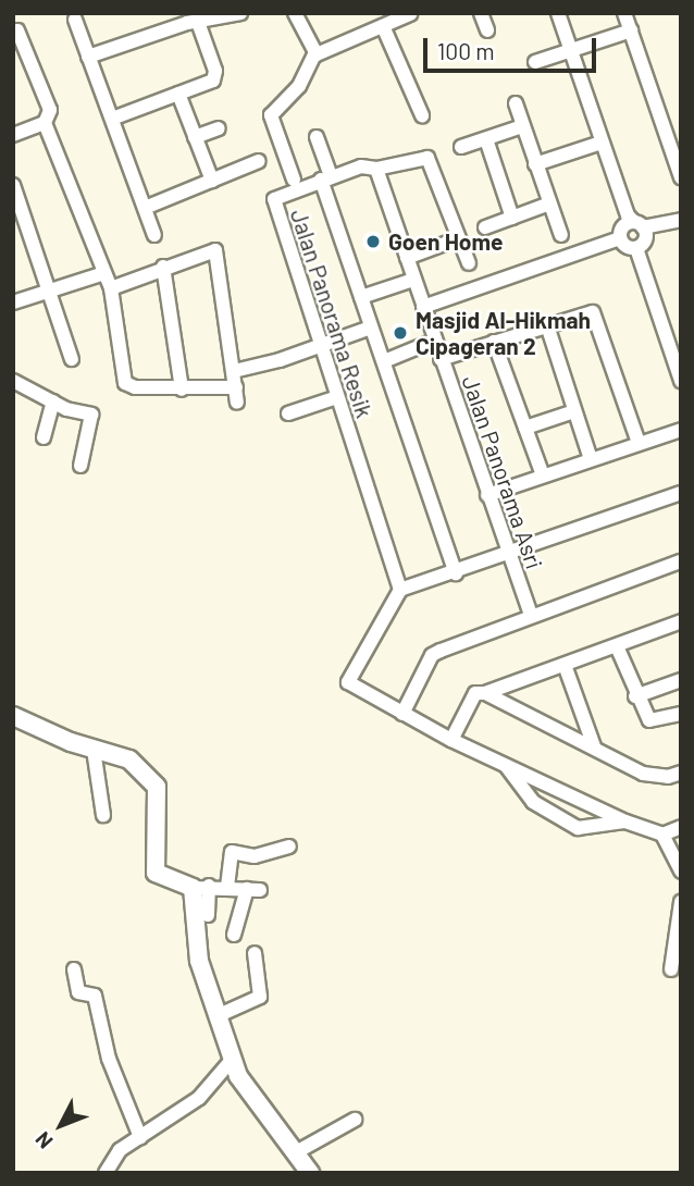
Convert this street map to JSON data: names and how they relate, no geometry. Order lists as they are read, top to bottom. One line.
{"streets":{"street":["Jalan Panorama Resik","Jalan Panorama Asri"]},"crossings":[["Jalan Panorama Resik","Jalan Panorama Asri"]],"places":["Goen Home","Masjid Al-Hikmah Cipageran 2"],"scale_bar":"100 m","north":"bottom left"}
